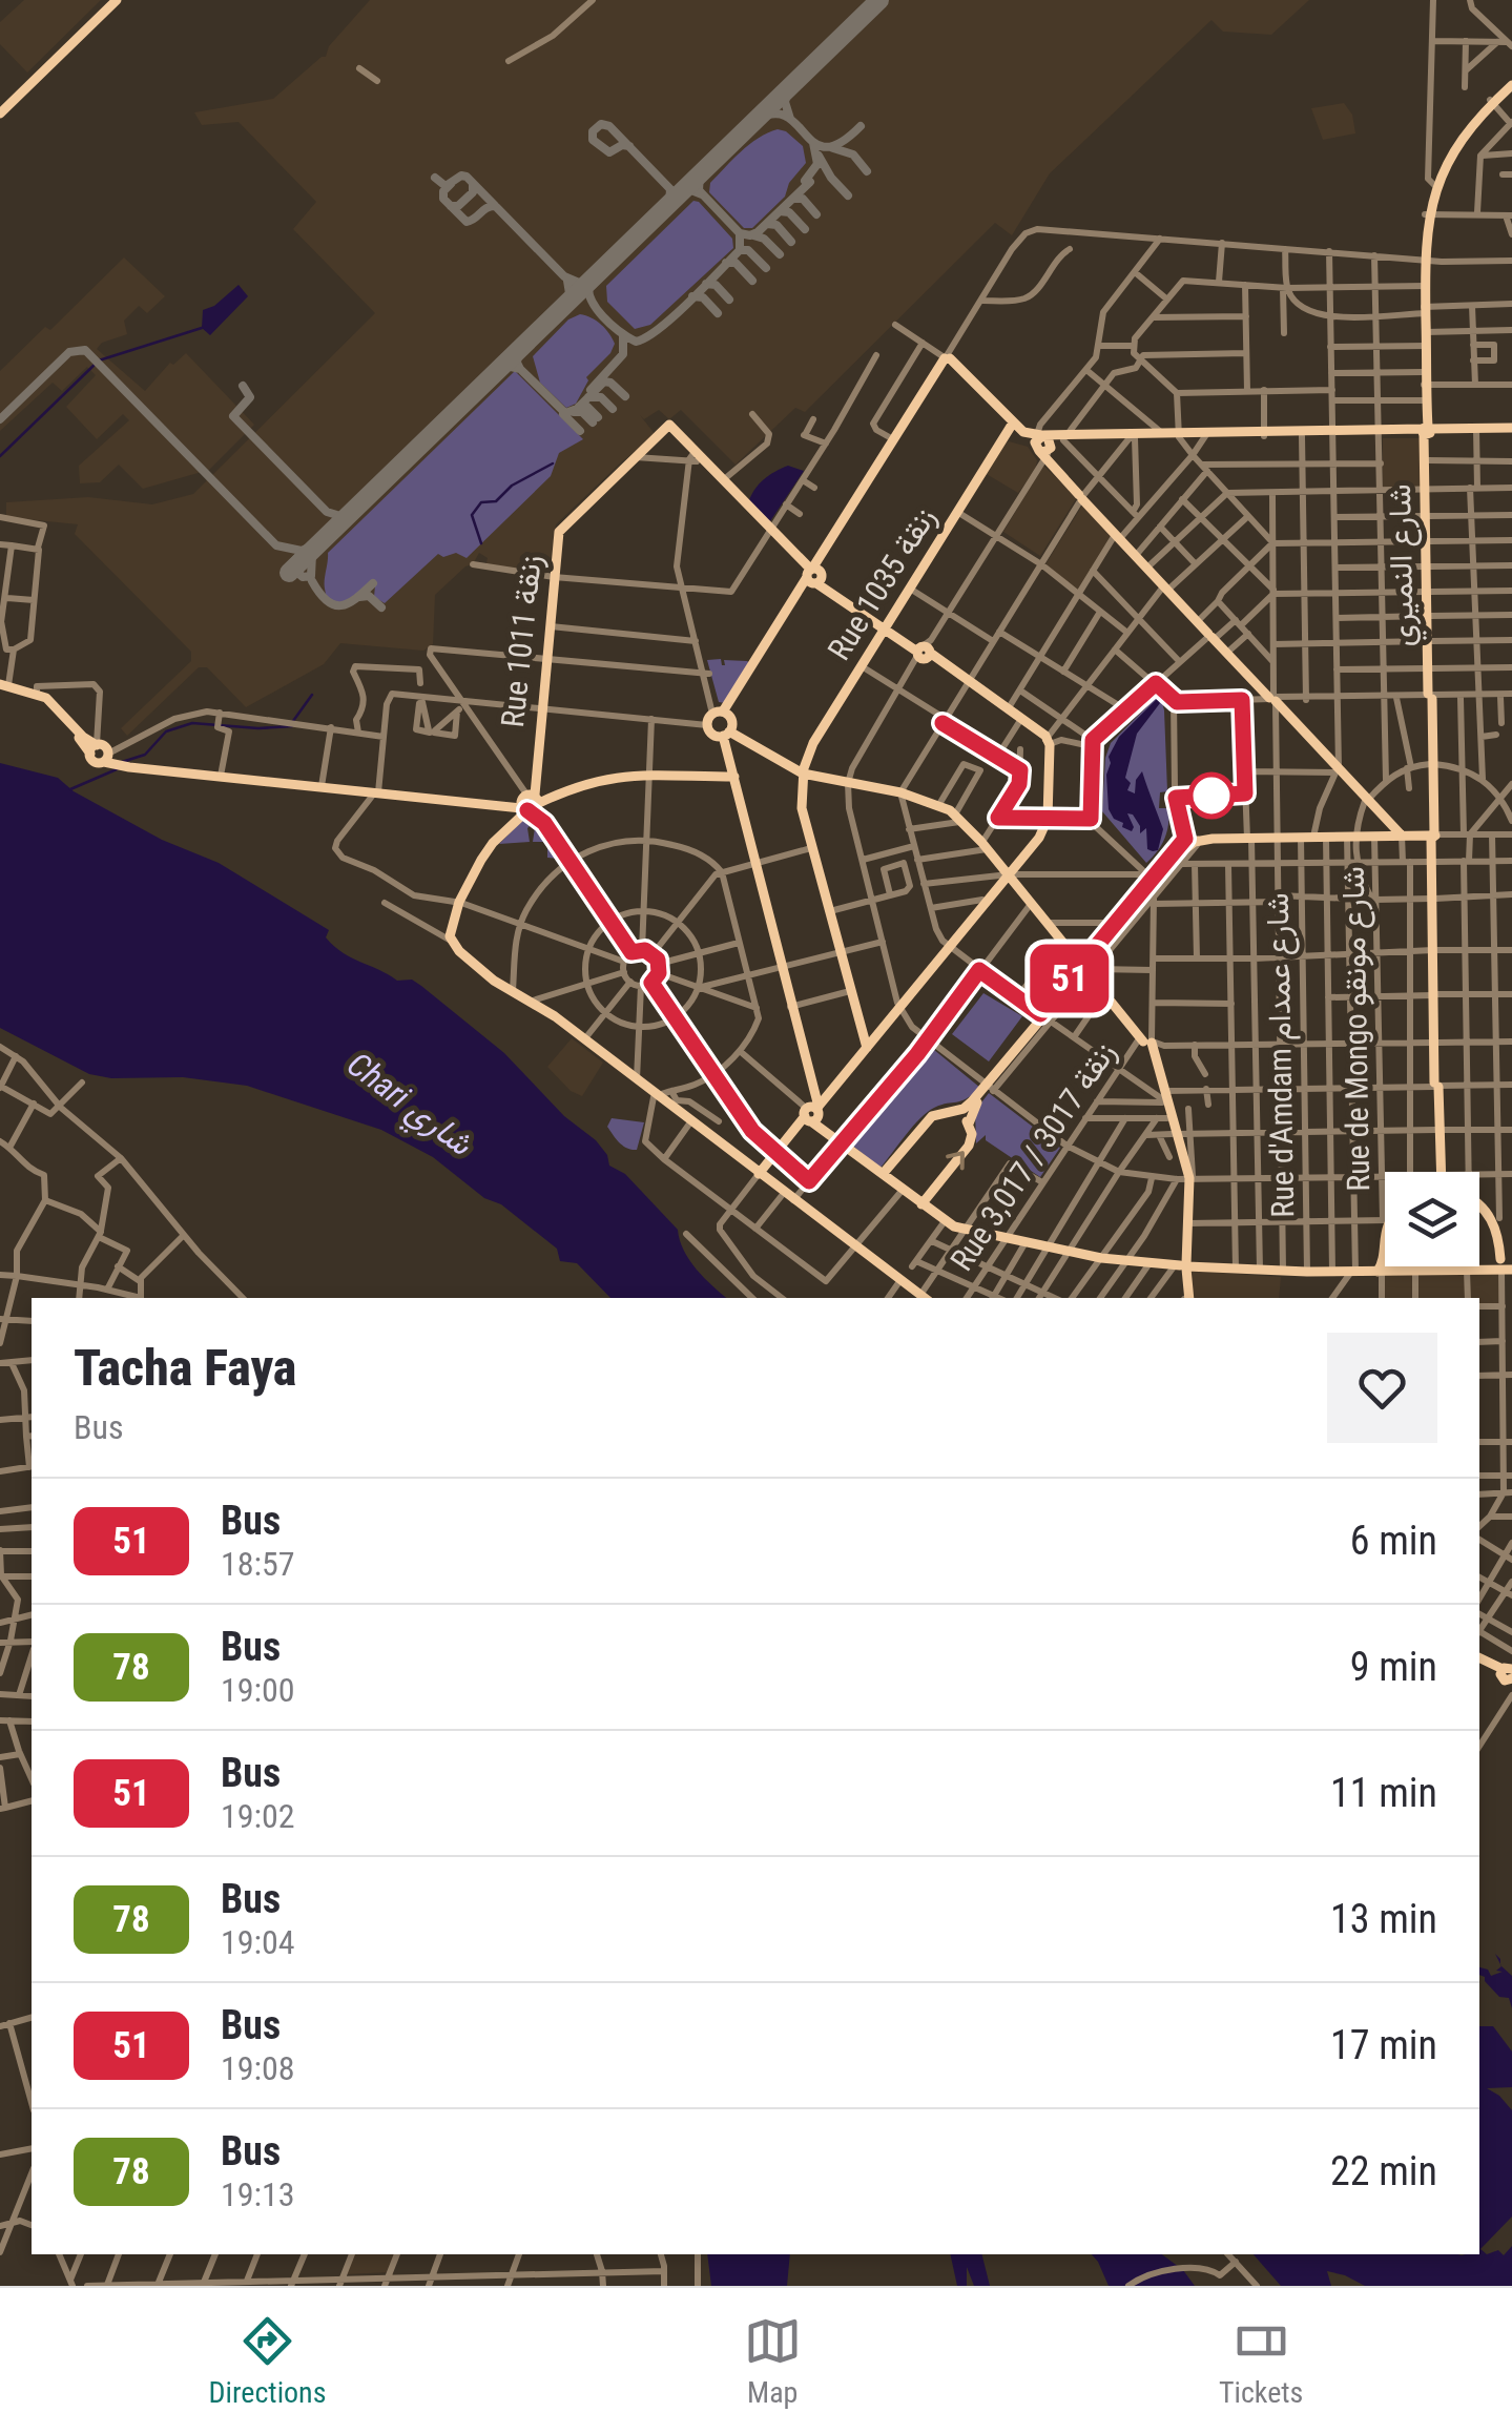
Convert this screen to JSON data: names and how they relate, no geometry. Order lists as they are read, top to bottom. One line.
{"streets":{"main road":["شارع النميري","Rue 1035 زنقة","Rue 1011 زنقة"],"street":["Rue de Mongo شارع مونقو","Rue d'Amdam شارع عمدام","Rue 3,017 / زنقة 3017"]},"water":["Chari شاري"],"lines":["bus line 51"],"page":{"on_map":"51","heading":["Tacha Faya","Bus"],"list":[{"mark":"51","name":"Bus","note":"18:57","value":"6 min"},{"mark":"78","name":"Bus","note":"19:00","value":"9 min"},{"mark":"51","name":"Bus","note":"19:02","value":"11 min"},{"mark":"78","name":"Bus","note":"19:04","value":"13 min"},{"mark":"51","name":"Bus","note":"19:08","value":"17 min"},{"mark":"78","name":"Bus","note":"19:13","value":"22 min"}],"tabs":["Directions","Map","Tickets"]}}
